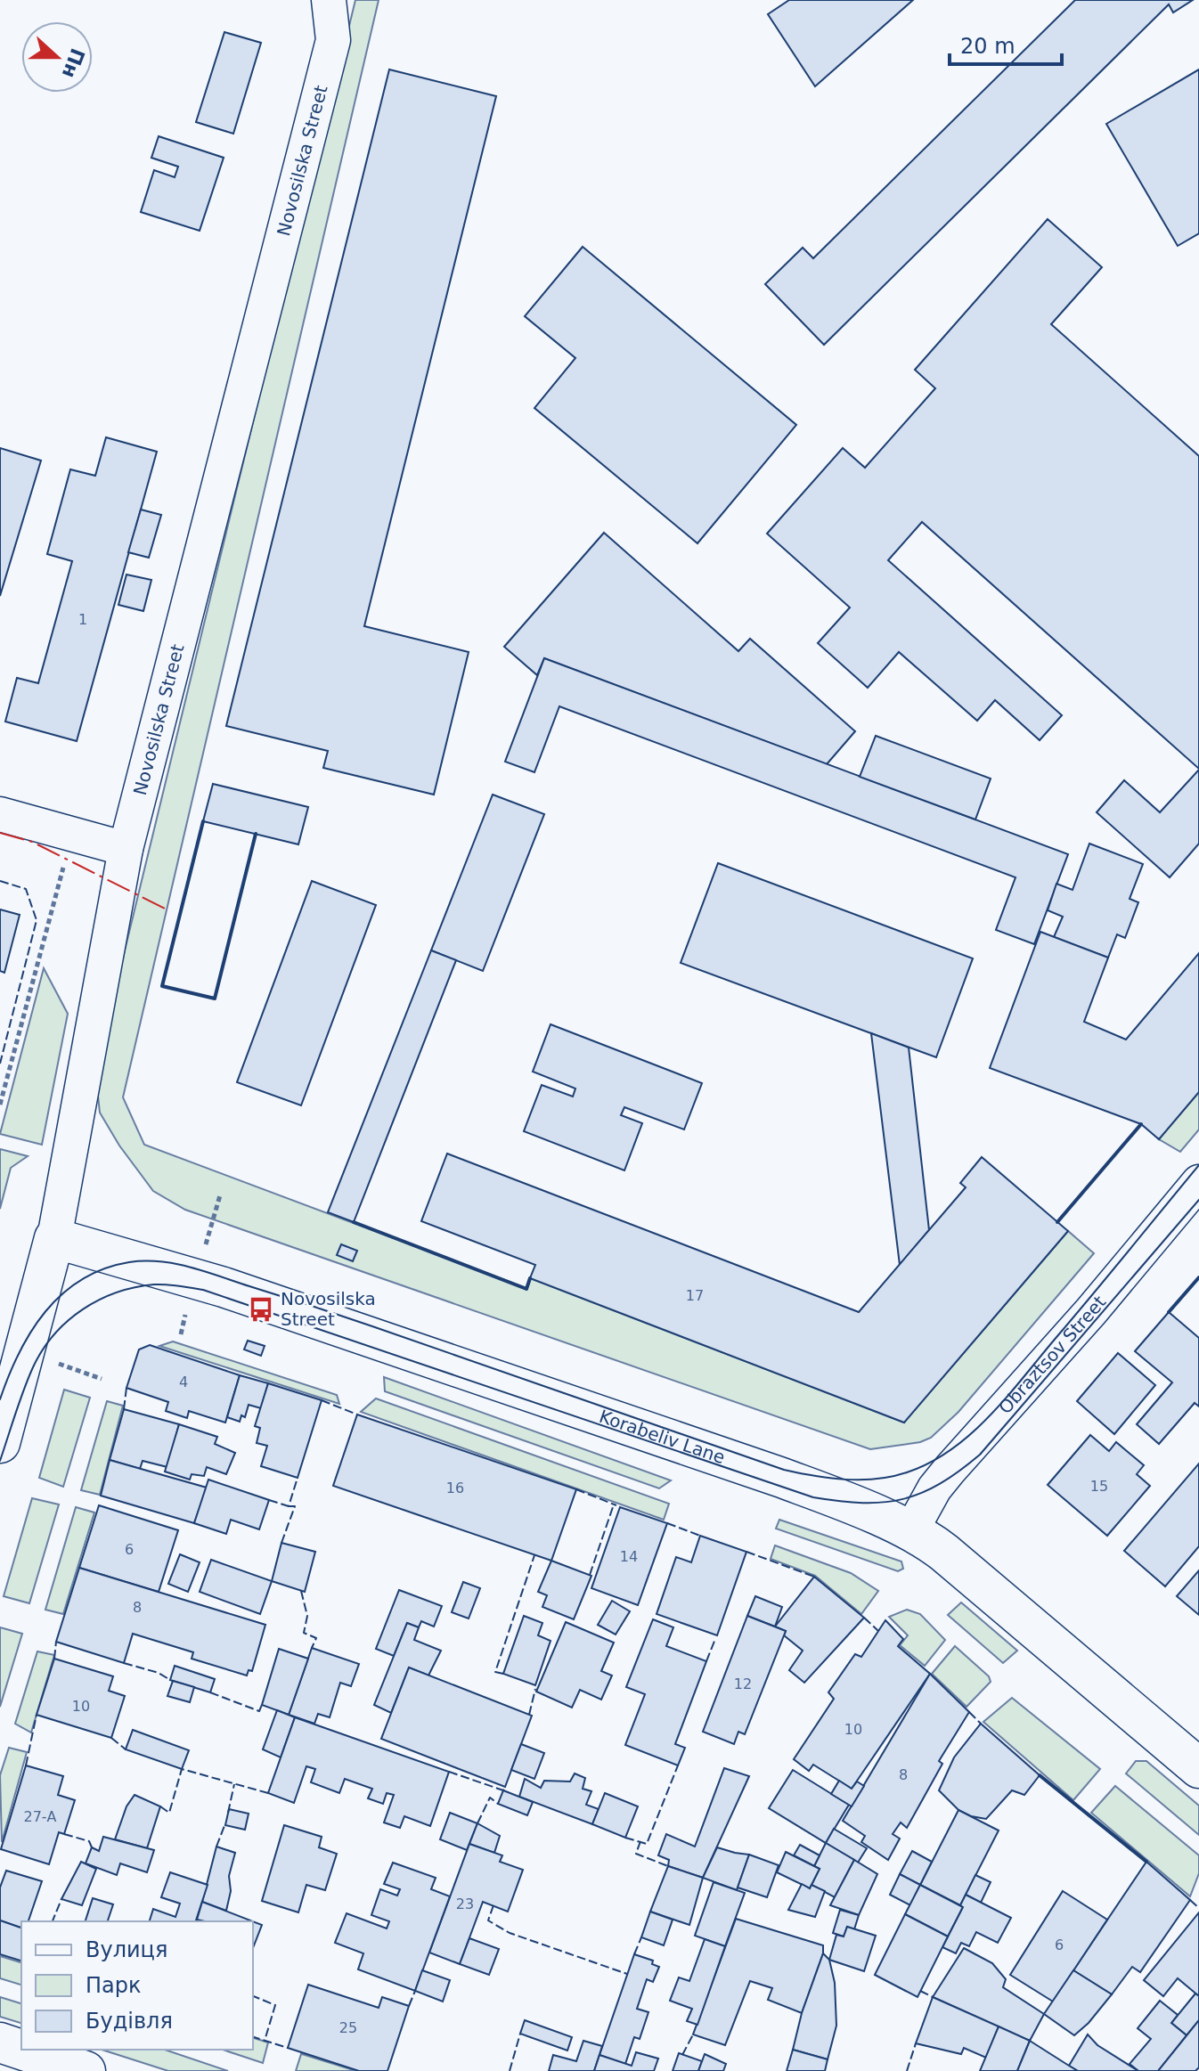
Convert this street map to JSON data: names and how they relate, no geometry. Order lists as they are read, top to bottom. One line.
{"streets":{"street":["Novosilska Street","Obraztsov Street","Korabeliv Lane"]},"crossings":[["Novosilska Street","Korabeliv Lane"],["Obraztsov Street","Korabeliv Lane"]],"places":{"bus stop":["Novosilska Street"]},"house_numbers":["1","17","4","15","16","6","14","8","12","10","10","8","27-А","23","6","25"],"legend":["Вулиця","Парк","Будівля"],"scale_bar":"20 m","north":"right"}
